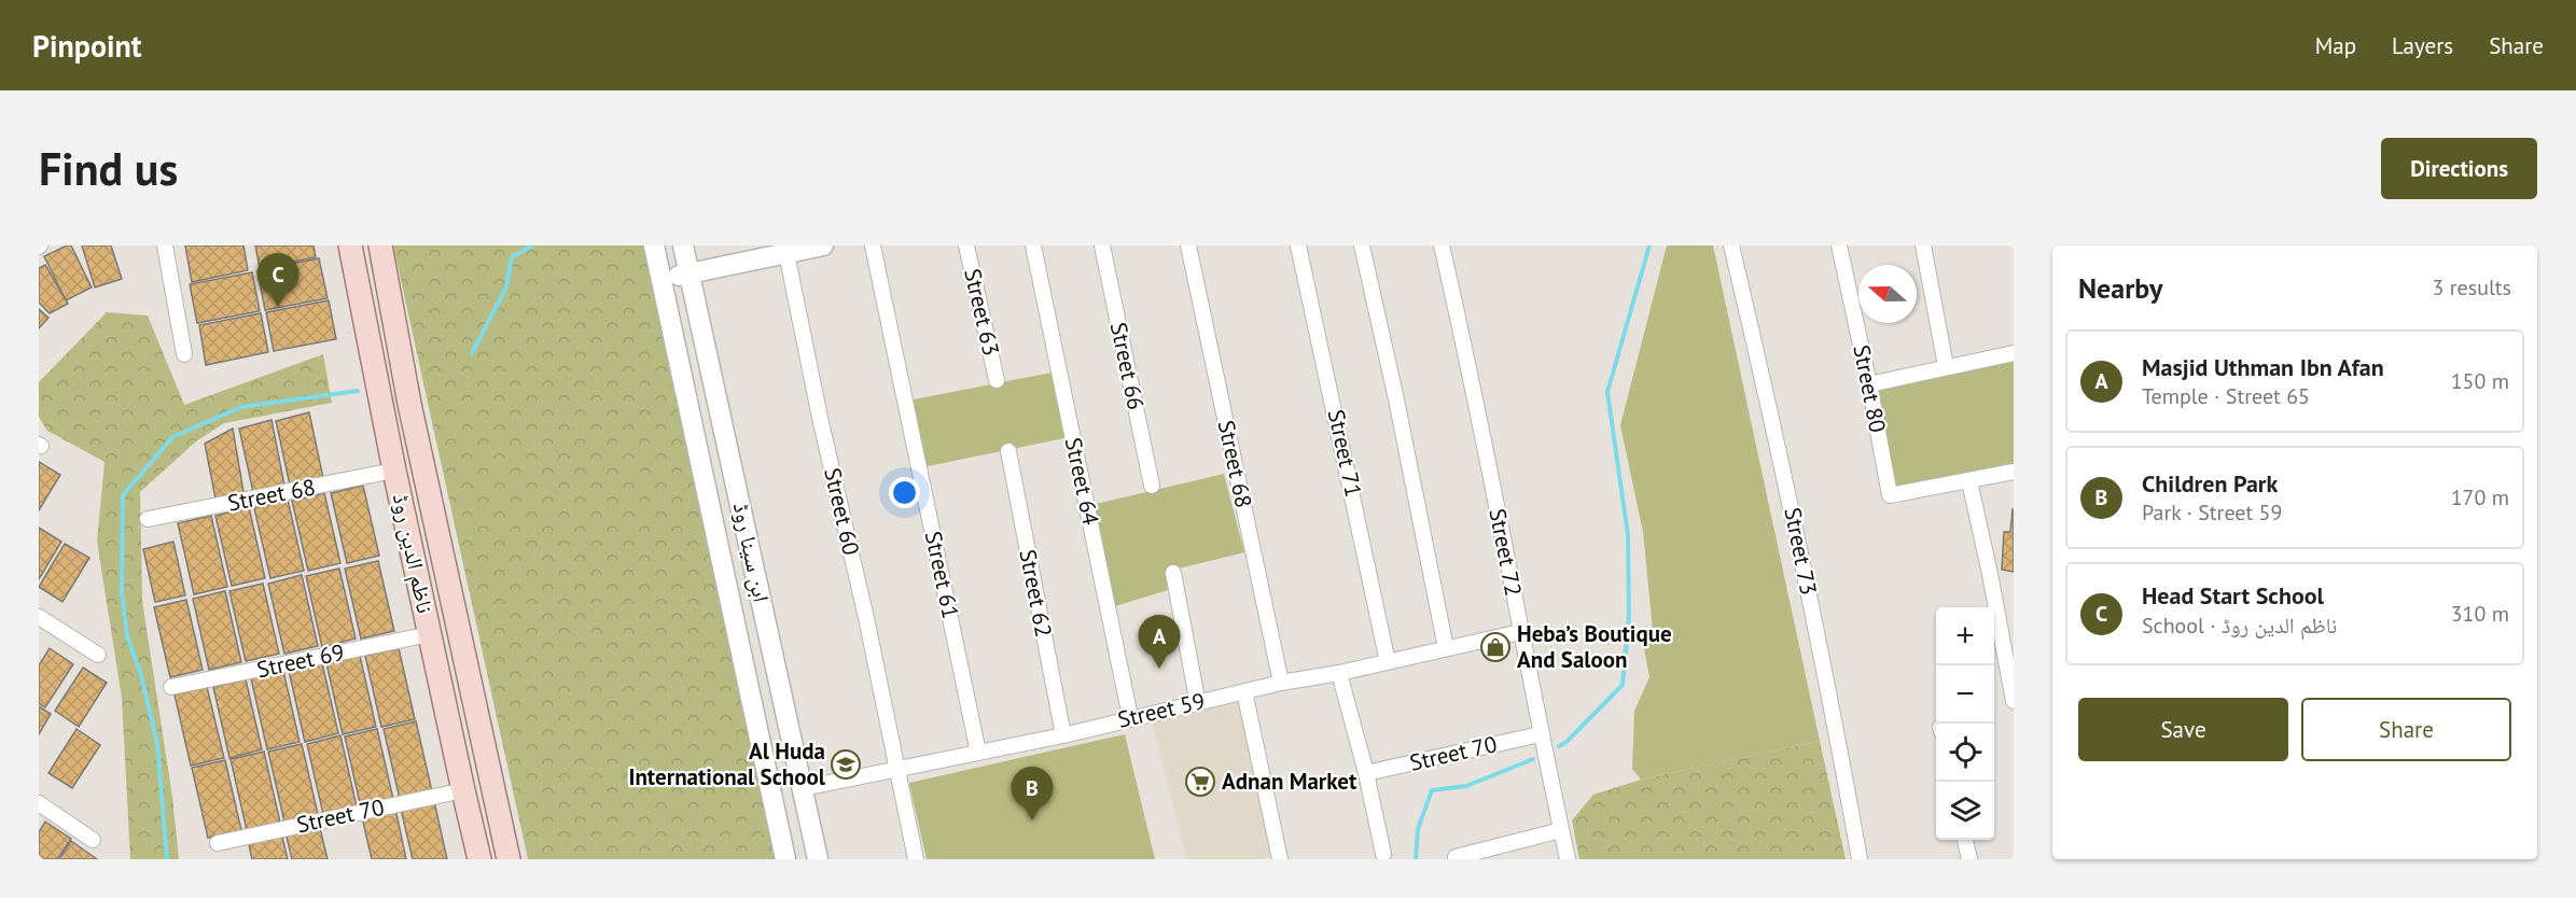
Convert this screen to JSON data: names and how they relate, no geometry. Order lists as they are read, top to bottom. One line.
{"streets":{"main road":["ابن سینا روڈ","ناظم الدین روڈ"],"street":["Street 63","Street 66","Street 80","Street 71","Street 68","Street 64","Street 60","Street 73","Street 72","Street 61","Street 62","Street 69","Street 59","Street 70"]},"crossings":[["Street 71","Street 59"],["Street 68","ناظم الدین روڈ"],["Street 68","Street 59"],["Street 64","Street 59"],["Street 60","Street 59"],["ابن سینا روڈ","Street 59"],["Street 72","Street 59"],["Street 72","Street 70"],["ناظم الدین روڈ","Street 69"],["ناظم الدین روڈ","Street 70"],["Street 61","Street 59"],["Street 62","Street 59"]],"places":{"shop":["Heba’s Boutique And Saloon"],"school or university":["Al Huda International School"],"supermarket":["Adnan Market"]},"north":"left","page":{"header":"Pinpoint","nav":["Map","Layers","Share"],"buttons":["Directions",["Save","Share"]],"title":"Find us","heading":["Nearby","3 results"],"pins":["C","A","B"],"list":[{"mark":"A","name":"Masjid Uthman Ibn Afan","note":"Temple · Street 65","value":"150 m"},{"mark":"B","name":"Children Park","note":"Park · Street 59","value":"170 m"},{"mark":"C","name":"Head Start School","note":"School · ناظم الدین روڈ","value":"310 m"}],"map_buttons":["+","−"]}}
